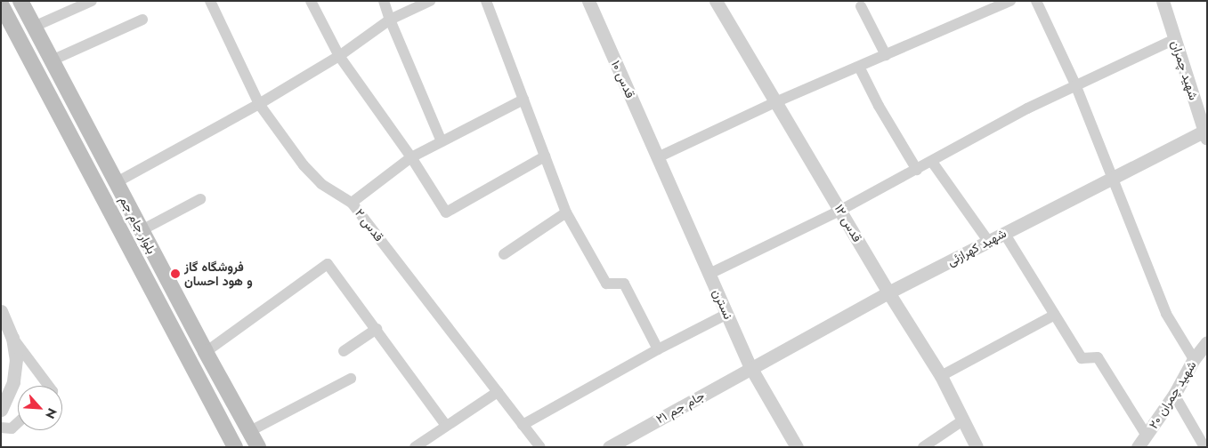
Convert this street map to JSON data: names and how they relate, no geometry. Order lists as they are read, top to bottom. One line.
{"streets":{"main road":["بلوار جام جم"],"street":["شهید چمران","قدس ۱۰","قدس ۱۲","قدس ۲","شهید کهرازئی","نسترن","شهید چمران ۲۰","جام جم ۲۱"]},"crossings":[["شهید چمران","شهید کهرازئی"],["قدس ۱۰","نسترن"],["قدس ۱۲","شهید کهرازئی"],["شهید کهرازئی","نسترن"],["شهید کهرازئی","جام جم ۲۱"],["نسترن","جام جم ۲۱"]],"places":["فروشگاه گاز و هود احسان"],"north":"bottom right"}
